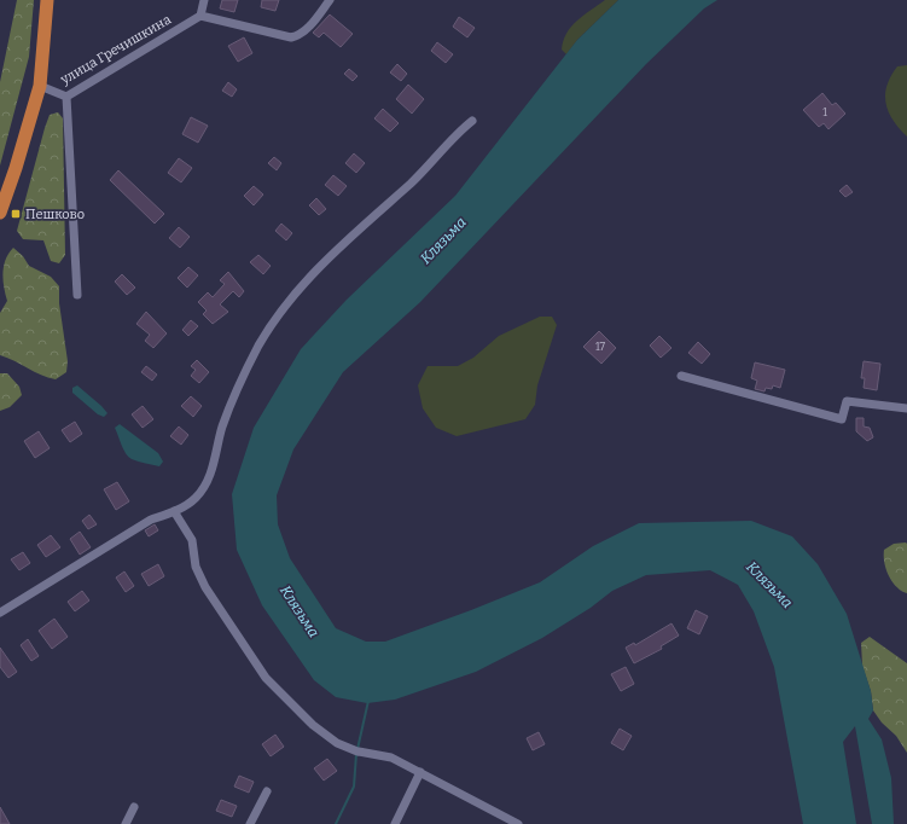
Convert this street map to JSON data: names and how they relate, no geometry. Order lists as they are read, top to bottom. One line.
{"streets":{"street":["улица Гречишкина"]},"water":["Клязьма"],"places":{"transit":["Пешково"]},"house_numbers":["1","17"]}
